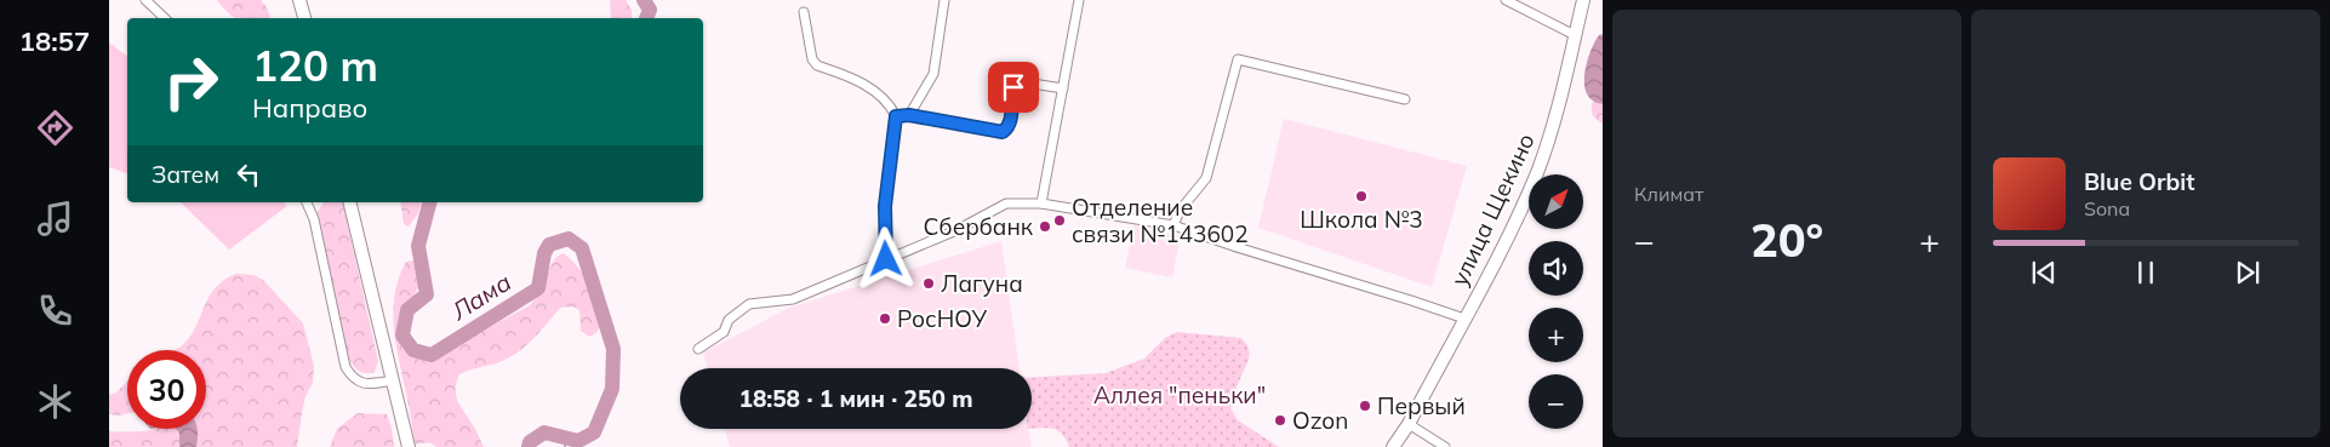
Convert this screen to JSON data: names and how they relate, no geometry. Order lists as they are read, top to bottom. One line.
{"streets":{"main road":["улица Щекино"]},"water":["Лама"],"parks":["Аллея \"пеньки\""],"places":["Школа №3","Отделение связи №143602","Сбербанк","Лагуна","РосНОУ","Первый","Ozon"],"north":"top right","page":{"tabs":"18:57","tile":"Климат","turn":["120 m","Направо"],"then":"Затем","song":["Blue Orbit","Sona"],"map_buttons":["+","−"],"heat":["−","20°","+"],"limit":"30","trip":"18:58 · 1 мин · 250 m"}}
